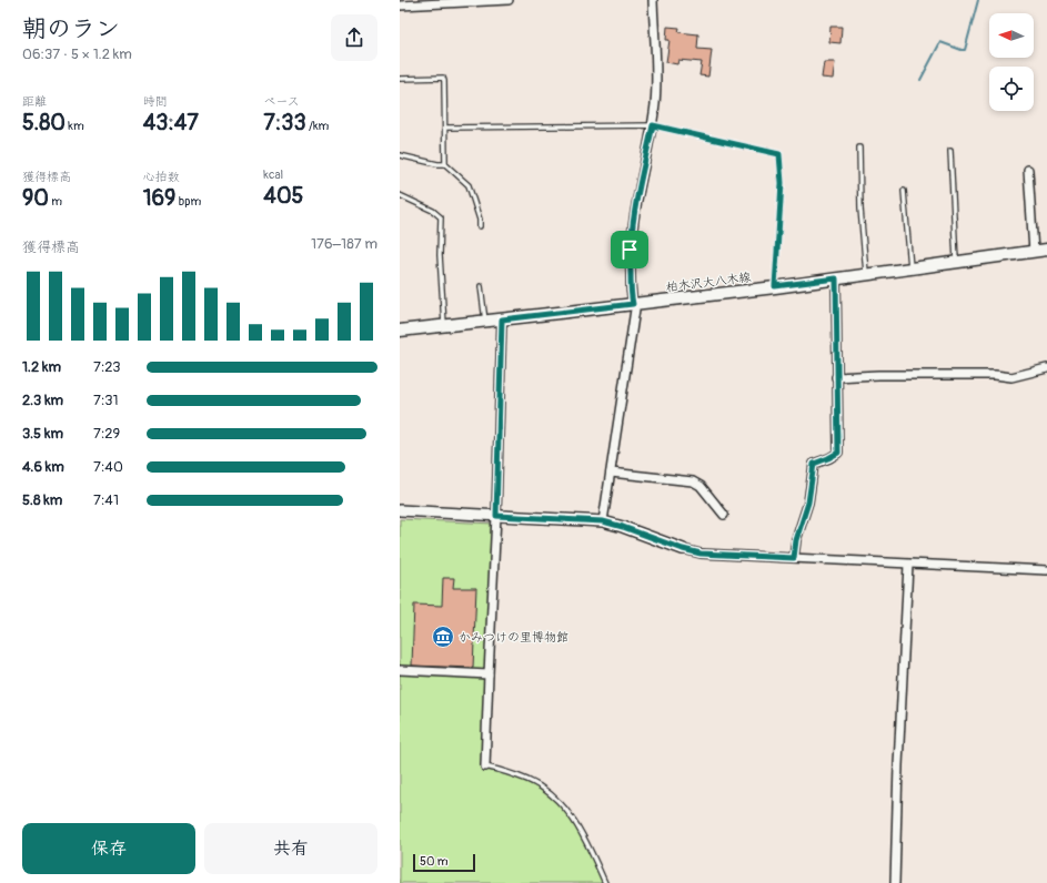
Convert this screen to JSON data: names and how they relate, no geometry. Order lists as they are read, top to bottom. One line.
{"streets":{"main road":["柏木沢大八木線"]},"places":{"museum":["かみつけの里博物館"]},"scale_bar":"50 m","north":"left","page":{"heading":["朝のラン","06:37 · 5 × 1.2 km"],"stats":[["距離","5.80 km"],["時間","43:47"],["ペース","7:33 /km"],["獲得標高","90 m"],["心拍数","169 bpm"],["kcal","405"]],"chart":["獲得標高","176–187 m"],"list":[{"name":"1.2 km","note":"7:23"},{"name":"2.3 km","note":"7:31"},{"name":"3.5 km","note":"7:29"},{"name":"4.6 km","note":"7:40"},{"name":"5.8 km","note":"7:41"}],"buttons":["保存","共有"],"scale":"50 m"}}
